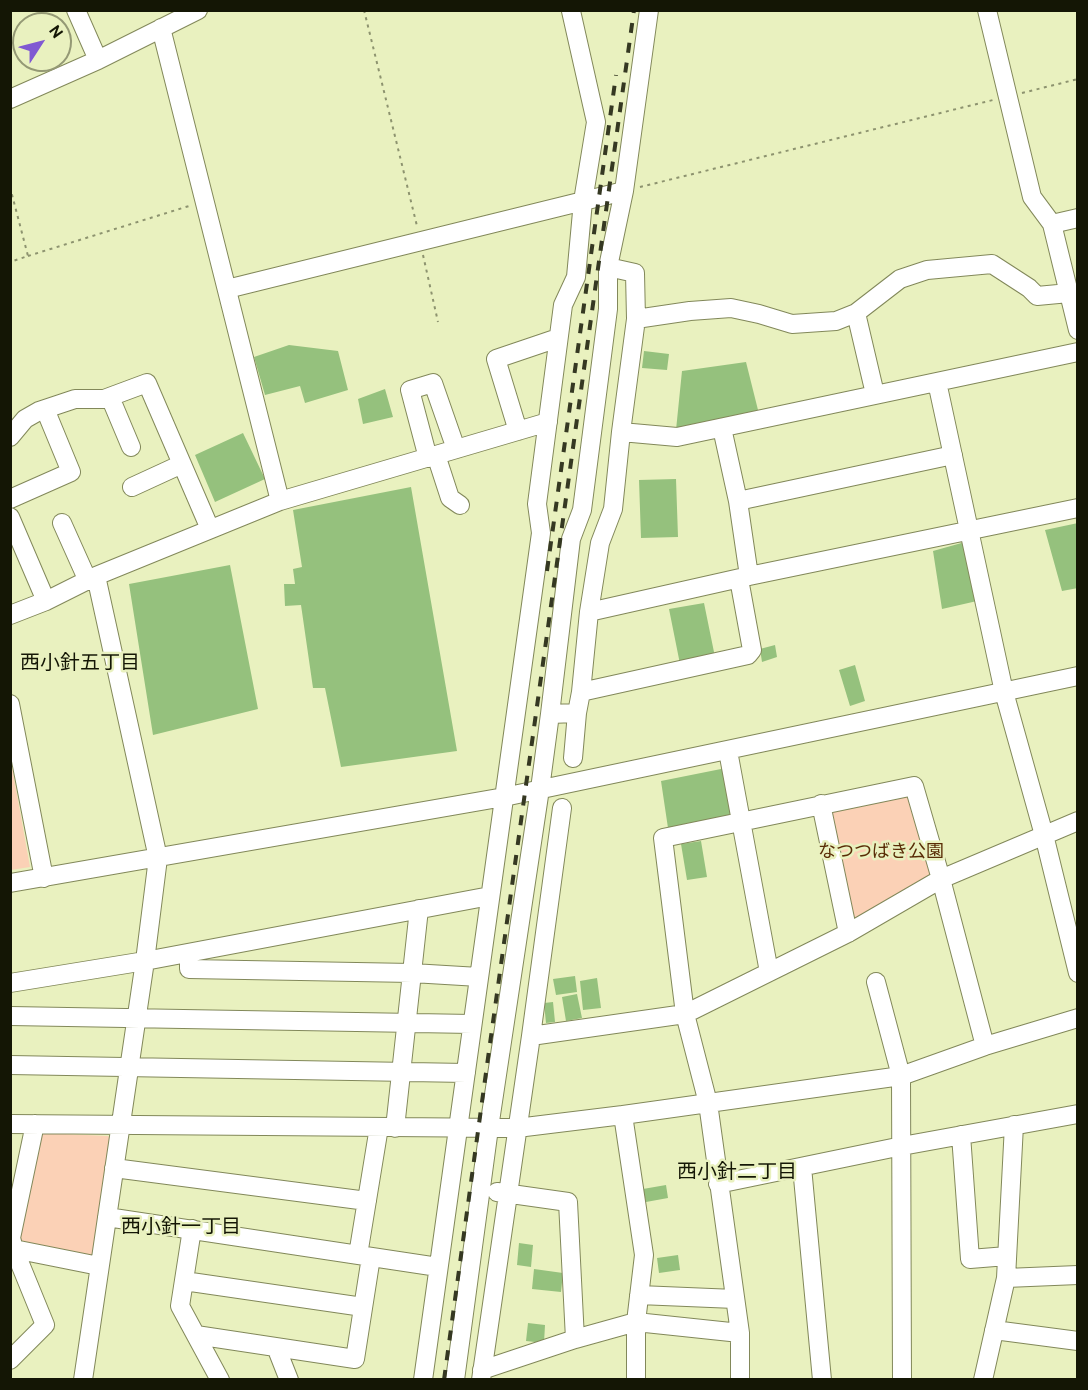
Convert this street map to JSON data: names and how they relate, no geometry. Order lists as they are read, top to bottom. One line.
{"districts":["西小針五丁目","西小針二丁目","西小針一丁目"],"parks":["なつつばき公園"],"north":"top right"}
